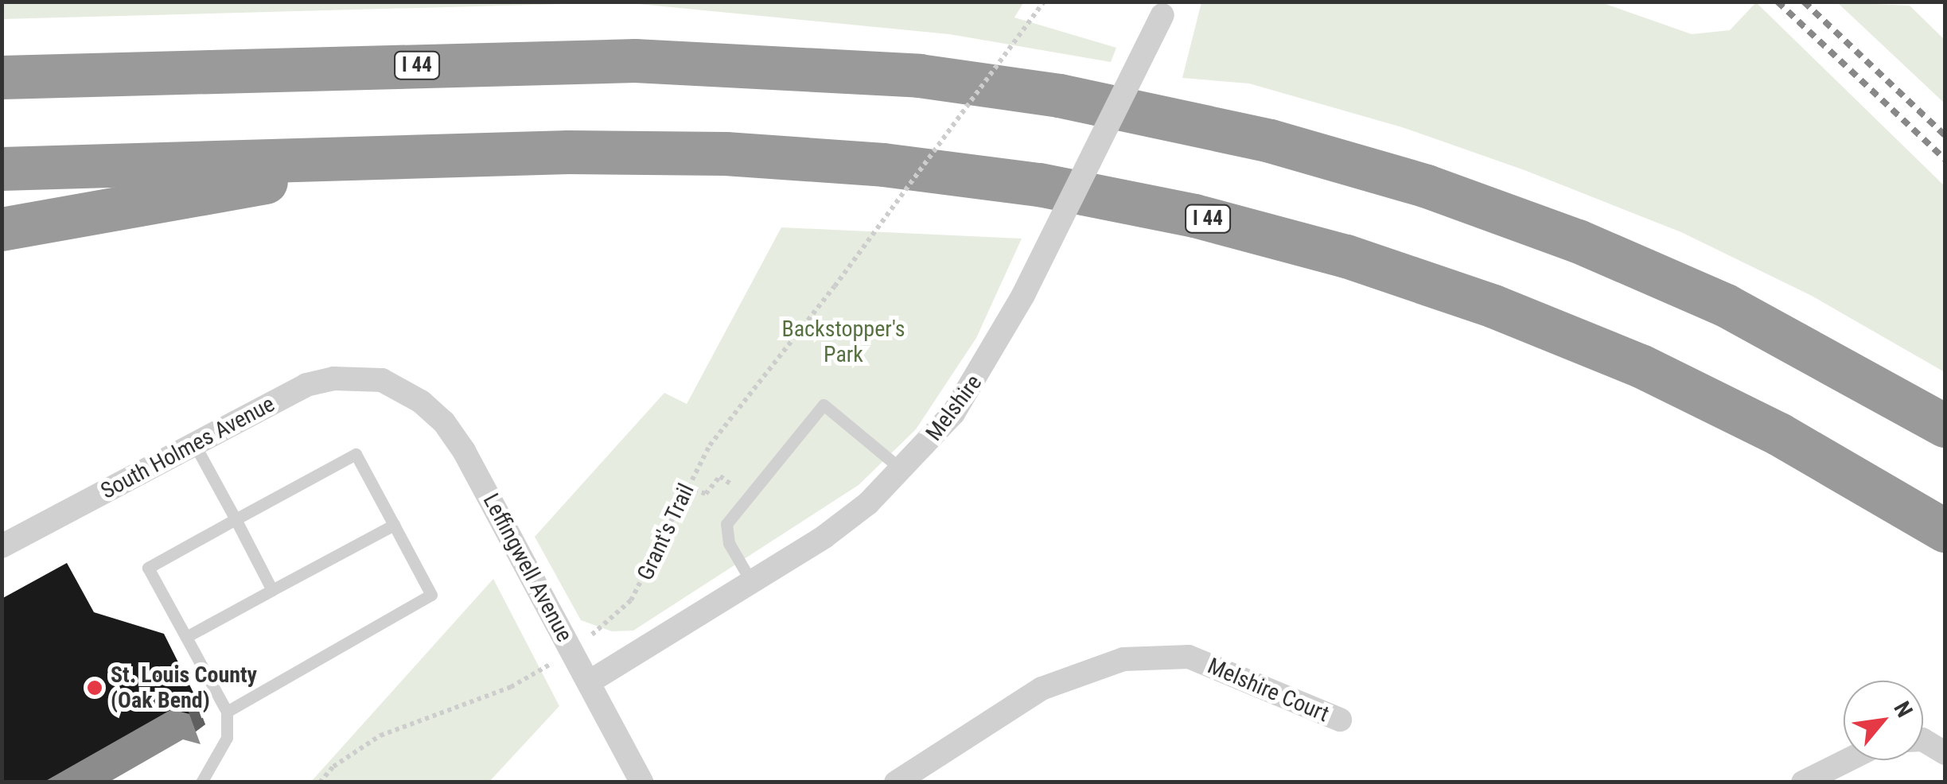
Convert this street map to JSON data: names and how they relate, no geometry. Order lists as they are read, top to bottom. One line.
{"streets":{"highway":["I 44"],"street":["Melshire","South Holmes Avenue","Leffingwell Avenue","Melshire Court"],"path":["Grant's Trail"]},"crossings":[["Melshire","Leffingwell Avenue"],["South Holmes Avenue","Leffingwell Avenue"],["Grant's Trail","Leffingwell Avenue"]],"parks":["Backstopper's Park"],"places":["St. Louis County (Oak Bend)"],"north":"top right"}
